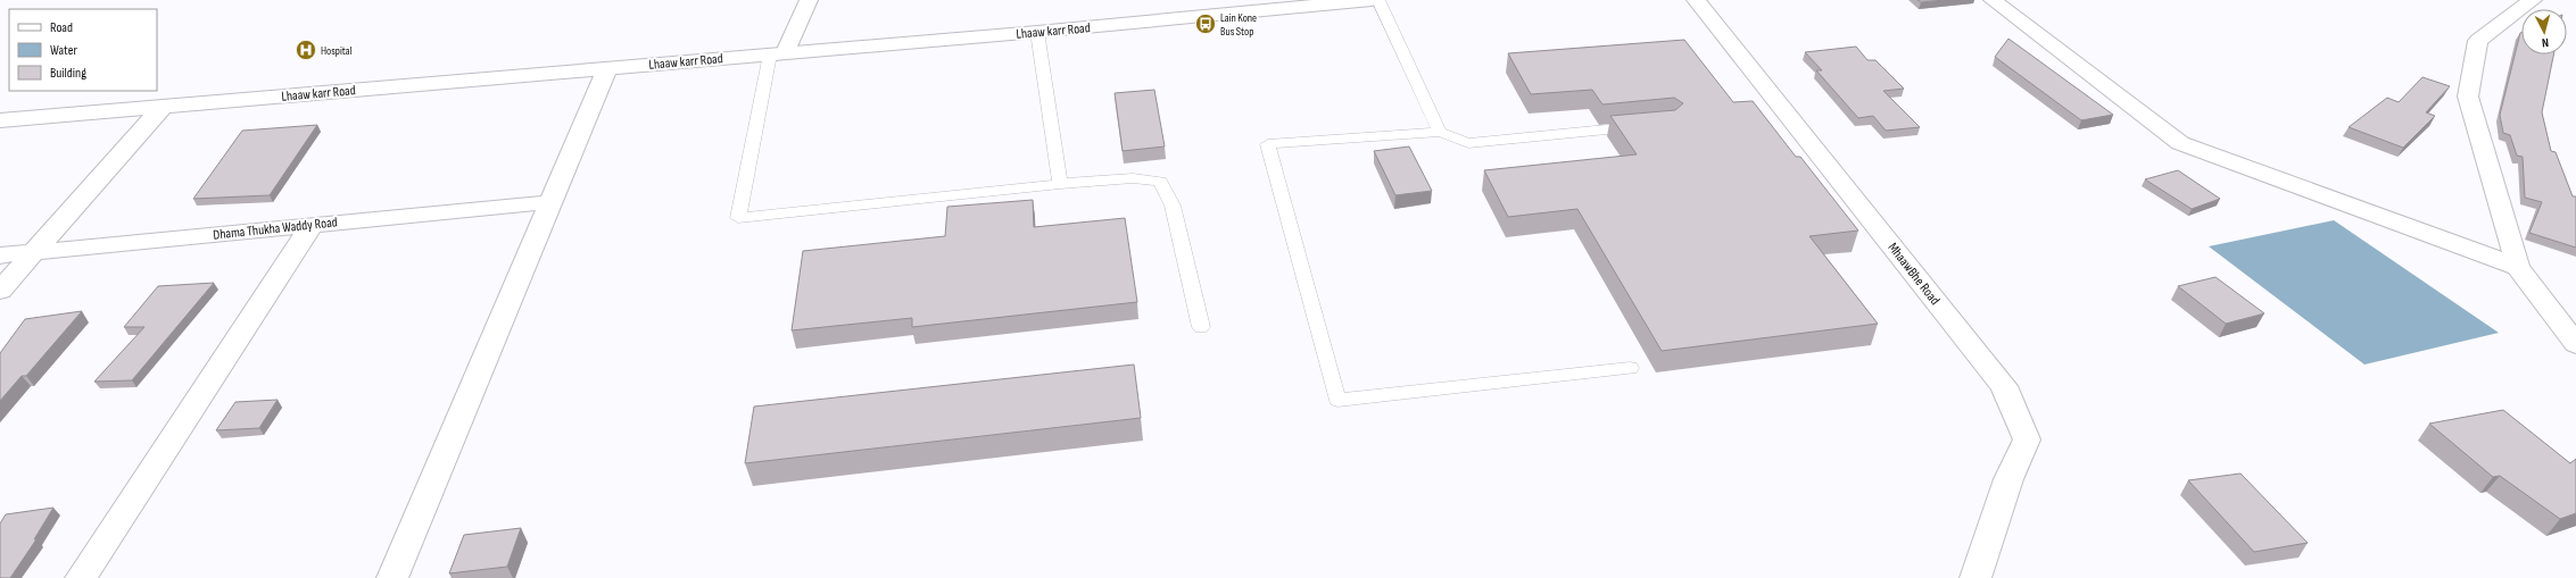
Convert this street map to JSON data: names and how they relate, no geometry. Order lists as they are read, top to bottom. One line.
{"streets":{"street":["Lhaaw karr Road","Dhama Thukha Waddy Road","MhaawBhe Road"]},"places":{"bus stop":["Lain Kone Bus Stop"],"hospital":["Hospital"]},"legend":["Road","Water","Building"],"north":"bottom"}
